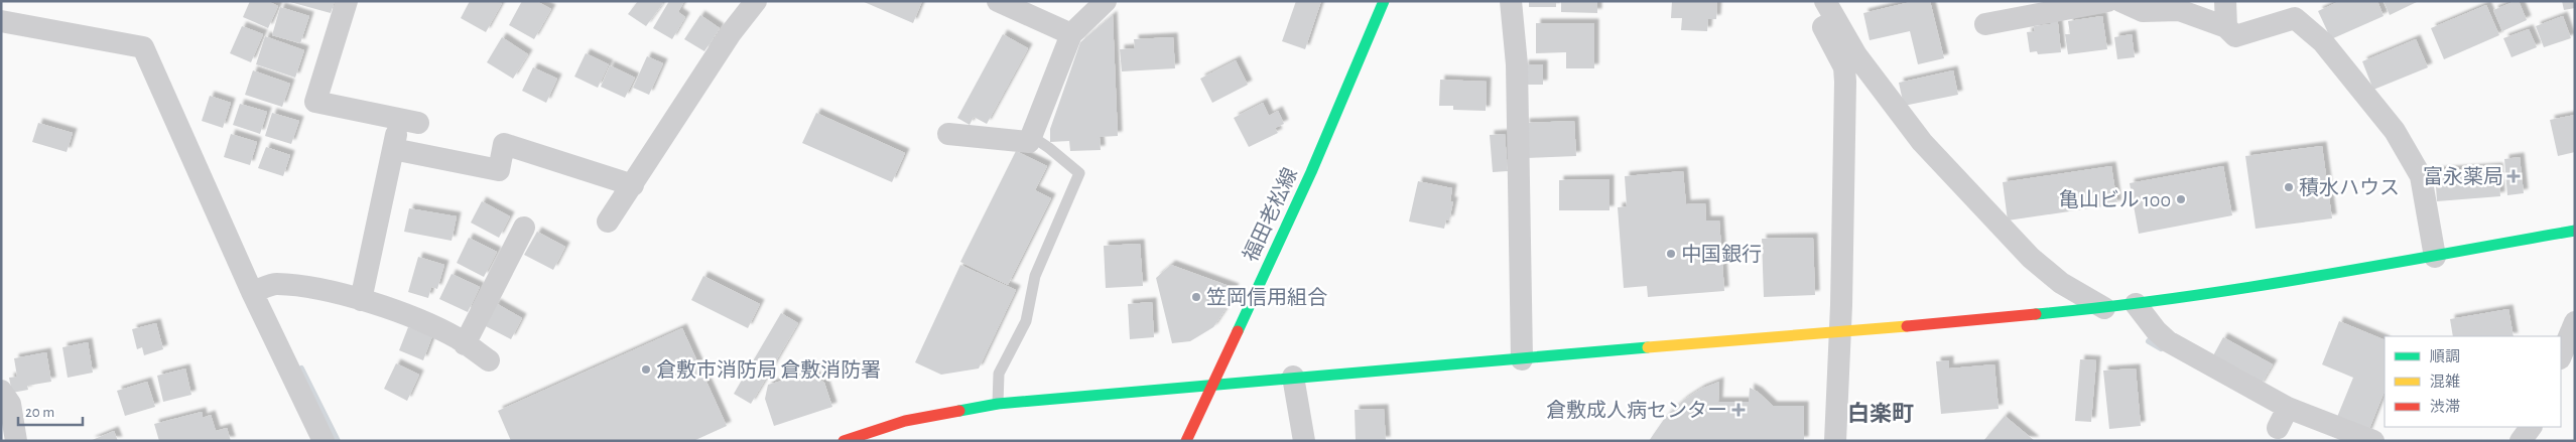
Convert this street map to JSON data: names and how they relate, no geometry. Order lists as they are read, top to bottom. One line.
{"streets":{"street":["福田老松線"]},"districts":["白楽町"],"places":{"health":["富永薬局","倉敷成人病センター"],"other":["積水ハウス","亀山ビル 100","中国銀行","笠岡信用組合","倉敷市消防局 倉敷消防署"]},"legend":["順調","混雑","渋滞"],"scale_bar":"20 m"}
